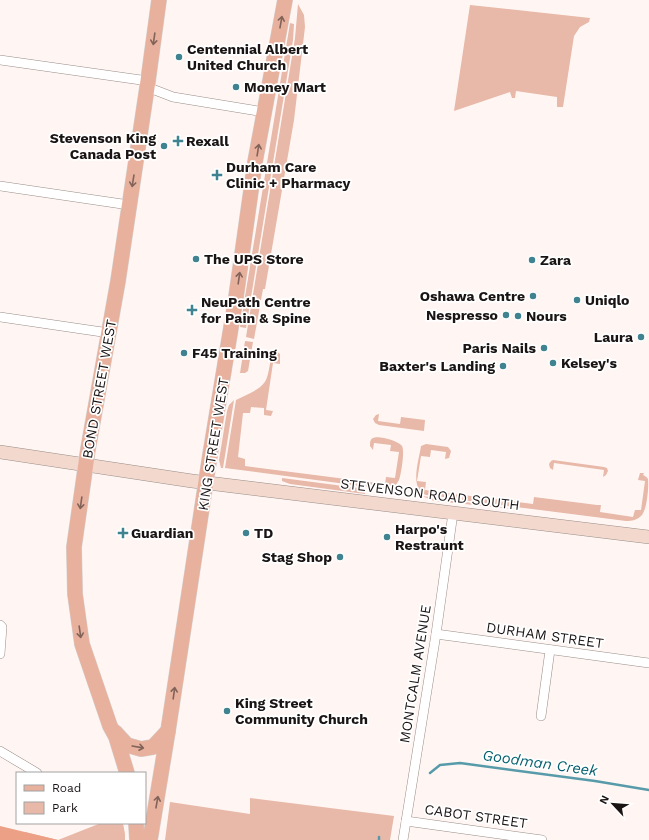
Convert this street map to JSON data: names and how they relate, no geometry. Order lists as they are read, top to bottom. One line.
{"streets":{"main road":["BOND STREET WEST","KING STREET WEST","STEVENSON ROAD SOUTH"],"street":["DURHAM STREET","MONTCALM AVENUE","CABOT STREET"]},"crossings":[["BOND STREET WEST","STEVENSON ROAD SOUTH"],["KING STREET WEST","STEVENSON ROAD SOUTH"],["STEVENSON ROAD SOUTH","MONTCALM AVENUE"],["DURHAM STREET","MONTCALM AVENUE"],["MONTCALM AVENUE","CABOT STREET"]],"one_way":["BOND STREET WEST","KING STREET WEST"],"water":["Goodman Creek"],"places":{"other":["Centennial Albert United Church","Money Mart","Stevenson King Canada Post","The UPS Store","Zara","Oshawa Centre","Uniqlo","Nespresso","Nours","Laura","Paris Nails","F45 Training","Kelsey's","Baxter's Landing","TD","Harpo's Restraunt","Stag Shop","King Street Community Church"],"health":["Rexall","Durham Care Clinic + Pharmacy","NeuPath Centre for Pain & Spine","Guardian"]},"legend":["Road","Park"],"north":"top left"}
